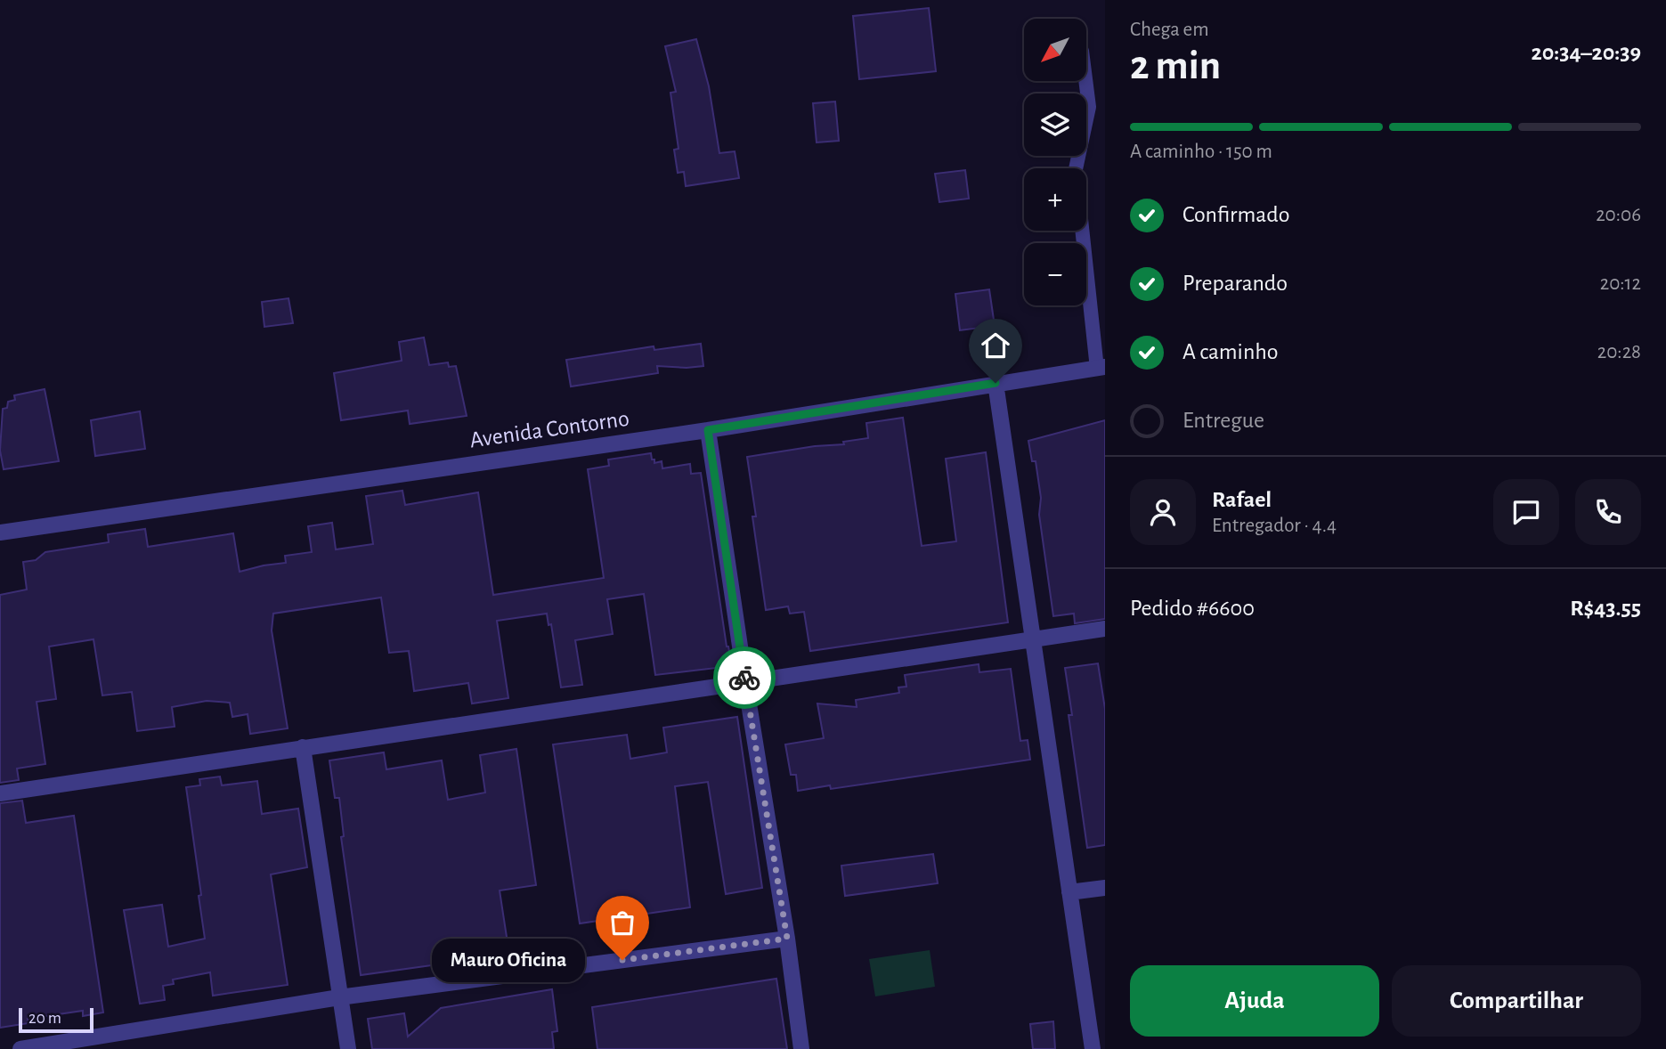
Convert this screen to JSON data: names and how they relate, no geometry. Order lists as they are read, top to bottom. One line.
{"streets":{"street":["Avenida Contorno"]},"places":["Mauro Oficina"],"scale_bar":"20 m","north":"bottom left","page":{"heading":["2 min","Chega em","20:34–20:39"],"panel":["Rafael","Entregador · 4.4","Pedido #6600","R$43.55"],"map_buttons":["+","−"],"bar":"A caminho · 150 m","list":[["Confirmado","20:06"],["Preparando","20:12"],["A caminho","20:28"],"Entregue"],"bubble":"Mauro Oficina","buttons":["Ajuda","Compartilhar"],"scale":"20 m"}}
